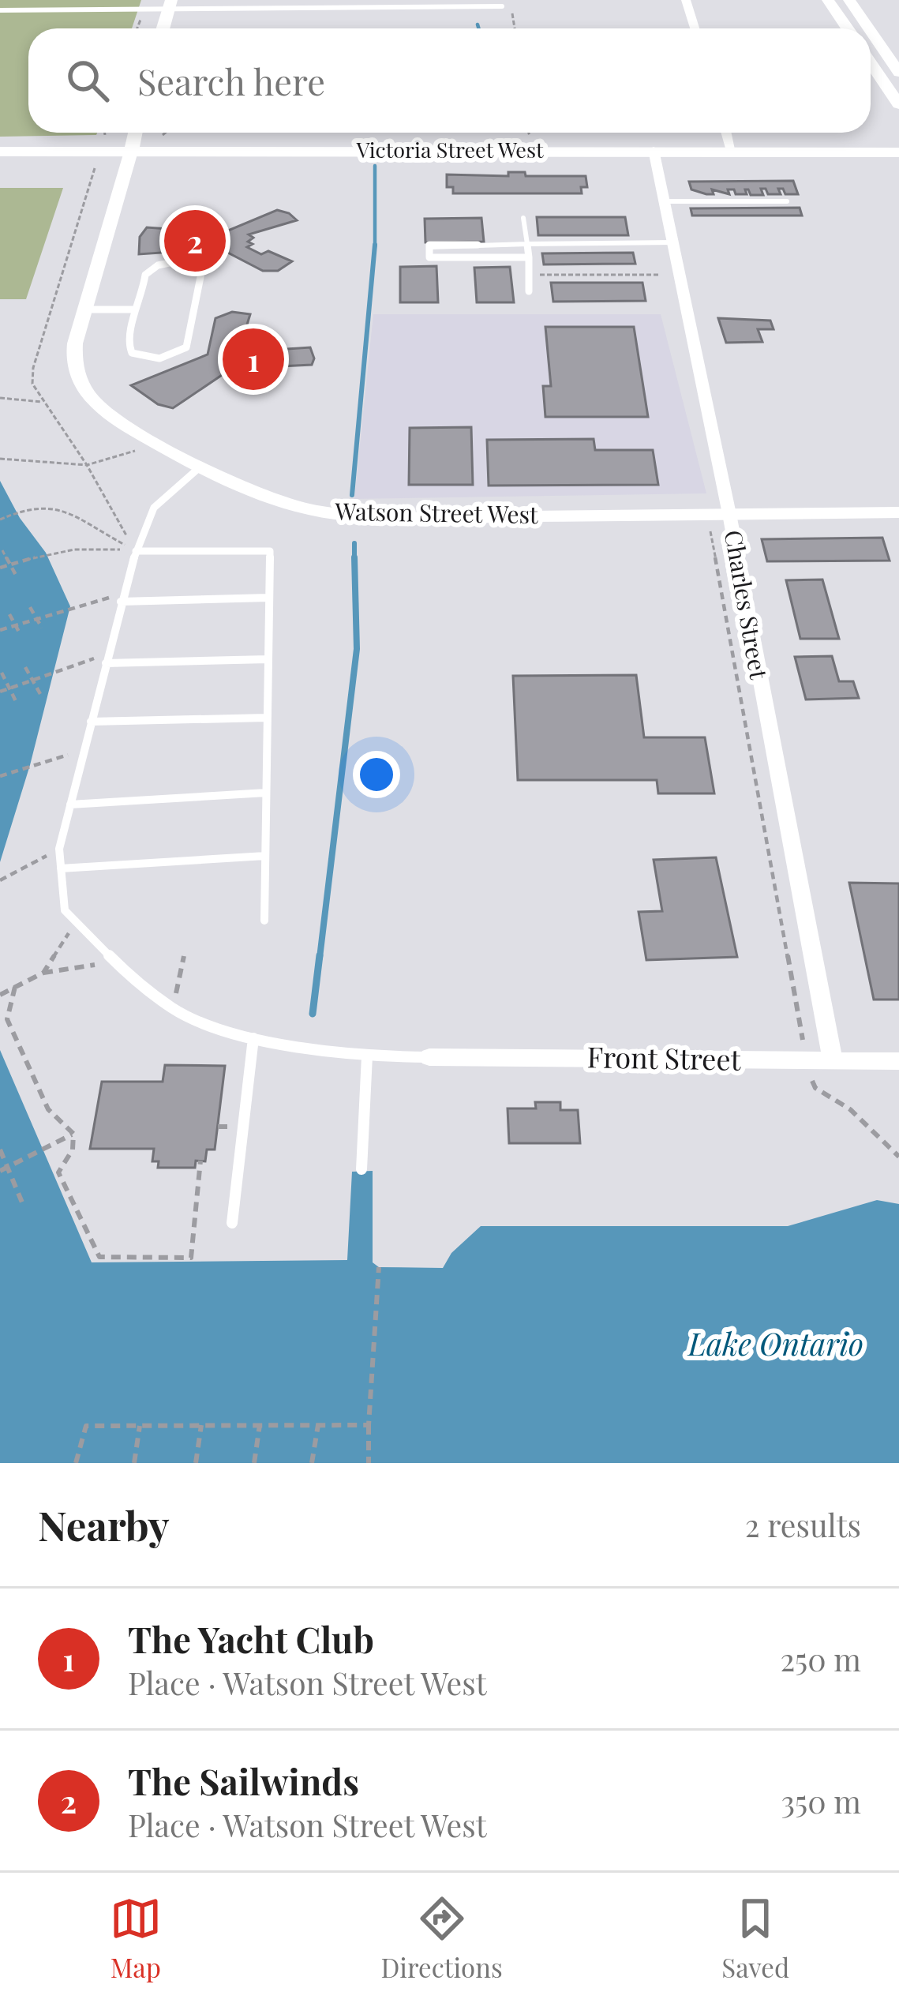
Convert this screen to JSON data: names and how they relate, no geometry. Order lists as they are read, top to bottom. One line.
{"streets":{"main road":["Victoria Street West"],"street":["Watson Street West","Charles Street","Front Street"]},"crossings":[["Victoria Street West","Watson Street West"],["Victoria Street West","Charles Street"],["Watson Street West","Charles Street"],["Charles Street","Front Street"]],"water":["Lake Ontario"],"page":{"search":"Search here","pins":["2","1"],"heading":["Nearby","2 results"],"list":[{"mark":"1","name":"The Yacht Club","note":"Place · Watson Street West","value":"250 m"},{"mark":"2","name":"The Sailwinds","note":"Place · Watson Street West","value":"350 m"}],"nav":["Map","Directions","Saved"]}}
